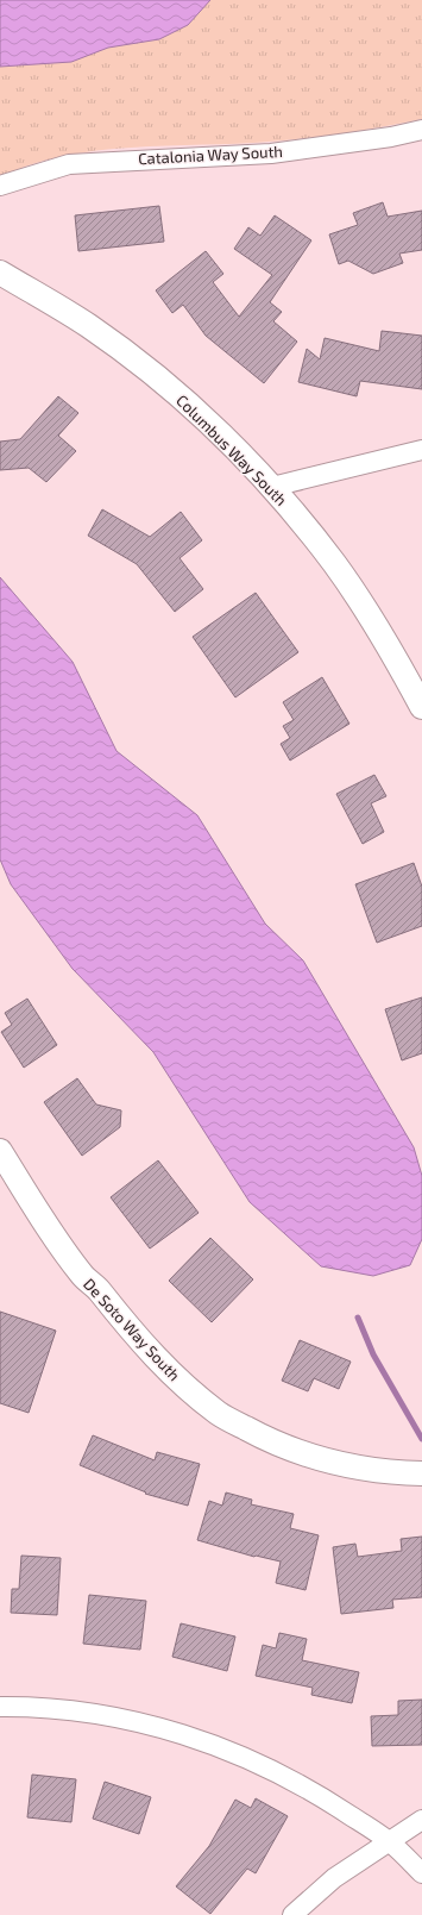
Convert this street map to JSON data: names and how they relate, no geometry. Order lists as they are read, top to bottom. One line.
{"streets":{"street":["Catalonia Way South","Columbus Way South","De Soto Way South"]}}
